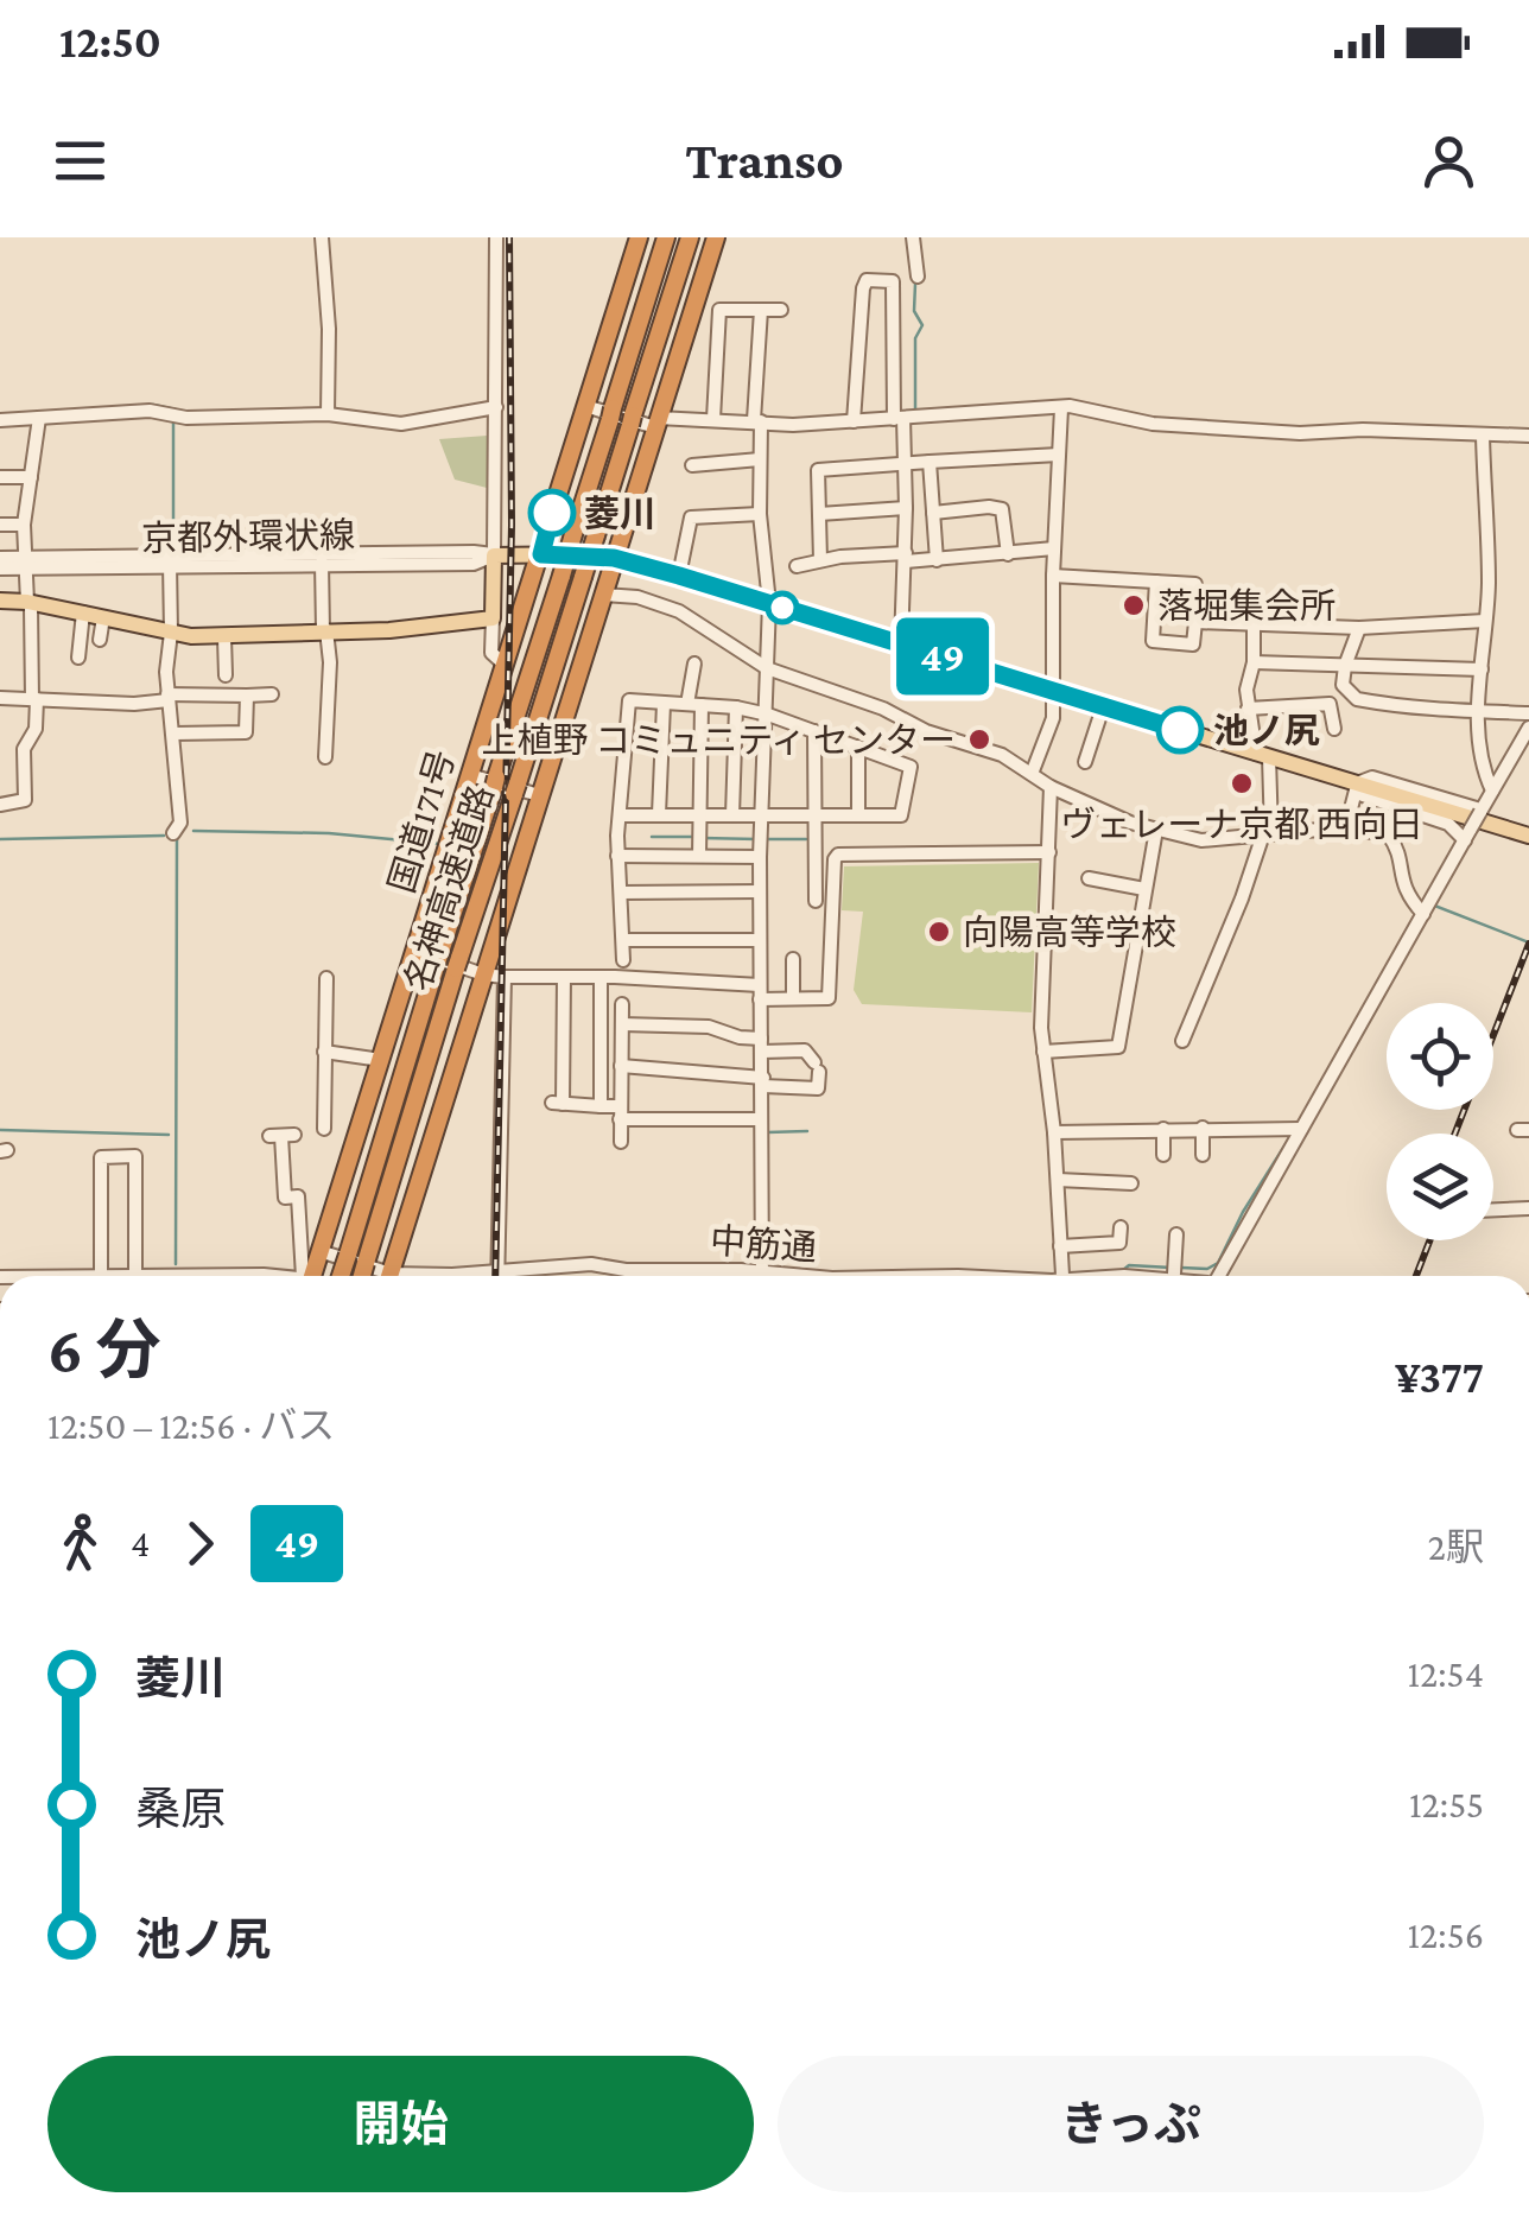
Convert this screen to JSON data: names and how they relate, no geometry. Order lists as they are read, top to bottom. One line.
{"streets":{"highway":["国道171号","名神高速道路"],"main road":["京都外環状線"],"street":["中筋通"]},"crossings":[["京都外環状線","国道171号"],["国道171号","中筋通"]],"places":["菱川","落堀集会所","池ノ尻","上植野 コミュニティ センター","ヴェレーナ京都 西向日","向陽高等学校"],"lines":["bus line 49"],"page":{"status":"12:50","header":"Transo","on_map":"49","heading":["6 分","12:50 – 12:56 · バス","¥377"],"legs":["4","49","2駅"],"list":[{"name":"菱川","value":"12:54"},{"name":"桑原","value":"12:55"},{"name":"池ノ尻","value":"12:56"}],"buttons":["開始","きっぷ"]}}
